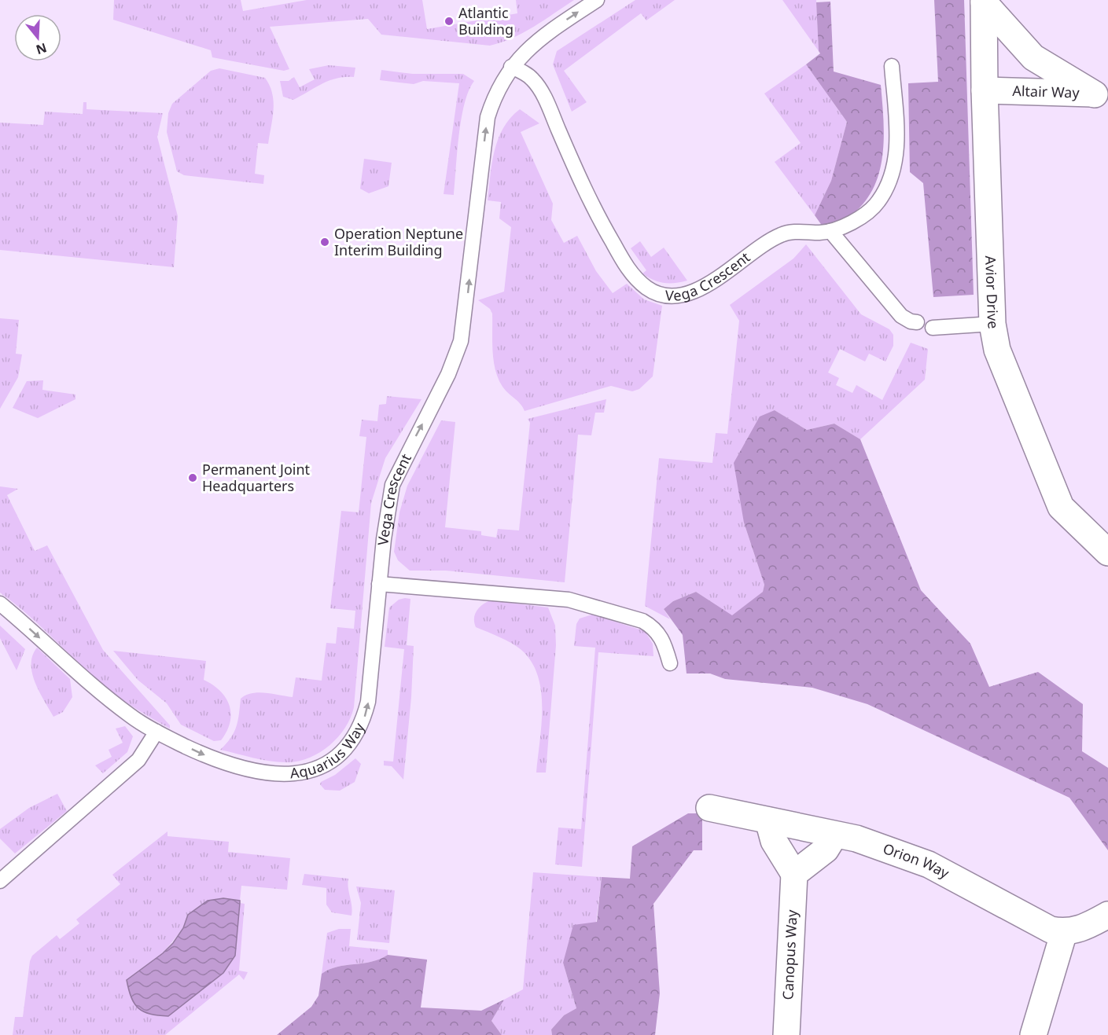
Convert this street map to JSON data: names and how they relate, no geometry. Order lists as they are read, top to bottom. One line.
{"streets":{"street":["Altair Way","Avior Drive","Orion Way","Canopus Way"],"lane":["Vega Crescent","Aquarius Way"]},"crossings":[["Altair Way","Avior Drive"],["Vega Crescent","Aquarius Way"]],"one_way":["Vega Crescent"],"places":["Atlantic Building","Operation Neptune Interim Building","Permanent Joint Headquarters"],"north":"bottom"}
